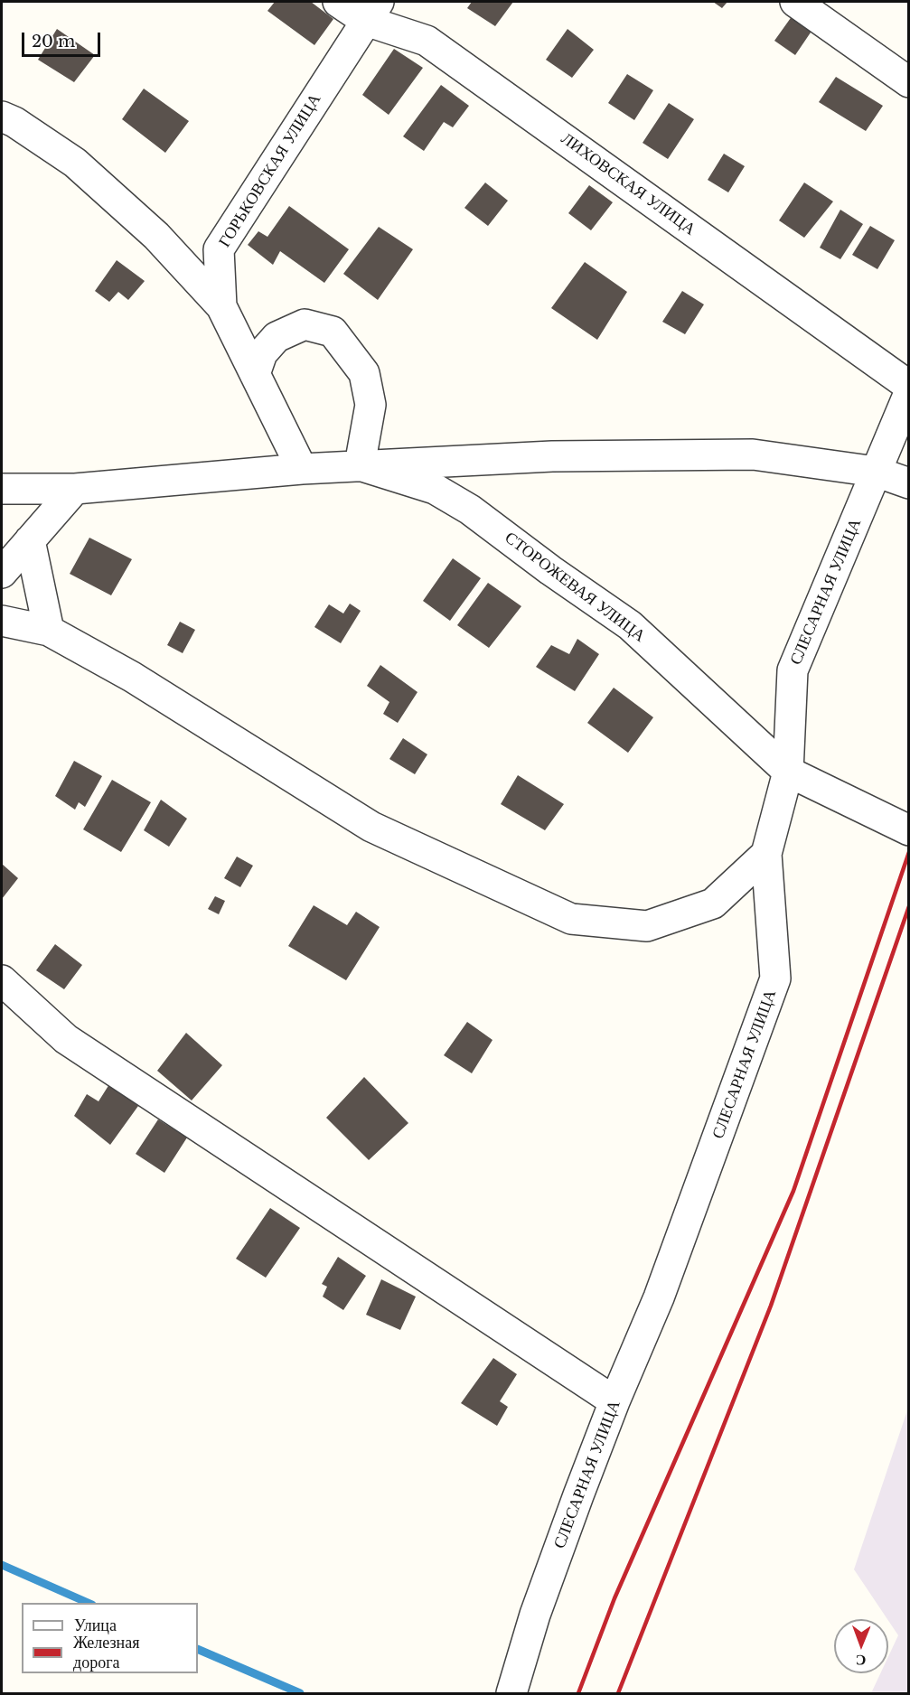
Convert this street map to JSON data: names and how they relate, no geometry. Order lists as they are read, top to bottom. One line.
{"streets":{"street":["ГОРЬКОВСКАЯ УЛИЦА","ЛИХОВСКАЯ УЛИЦА","СТОРОЖЕВАЯ УЛИЦА","СЛЕСАРНАЯ УЛИЦА"]},"crossings":[["ГОРЬКОВСКАЯ УЛИЦА","ЛИХОВСКАЯ УЛИЦА"],["ГОРЬКОВСКАЯ УЛИЦА","СТОРОЖЕВАЯ УЛИЦА"],["СТОРОЖЕВАЯ УЛИЦА","СЛЕСАРНАЯ УЛИЦА"]],"legend":["Улица","Железная дорога"],"scale_bar":"20 m","north":"bottom"}
